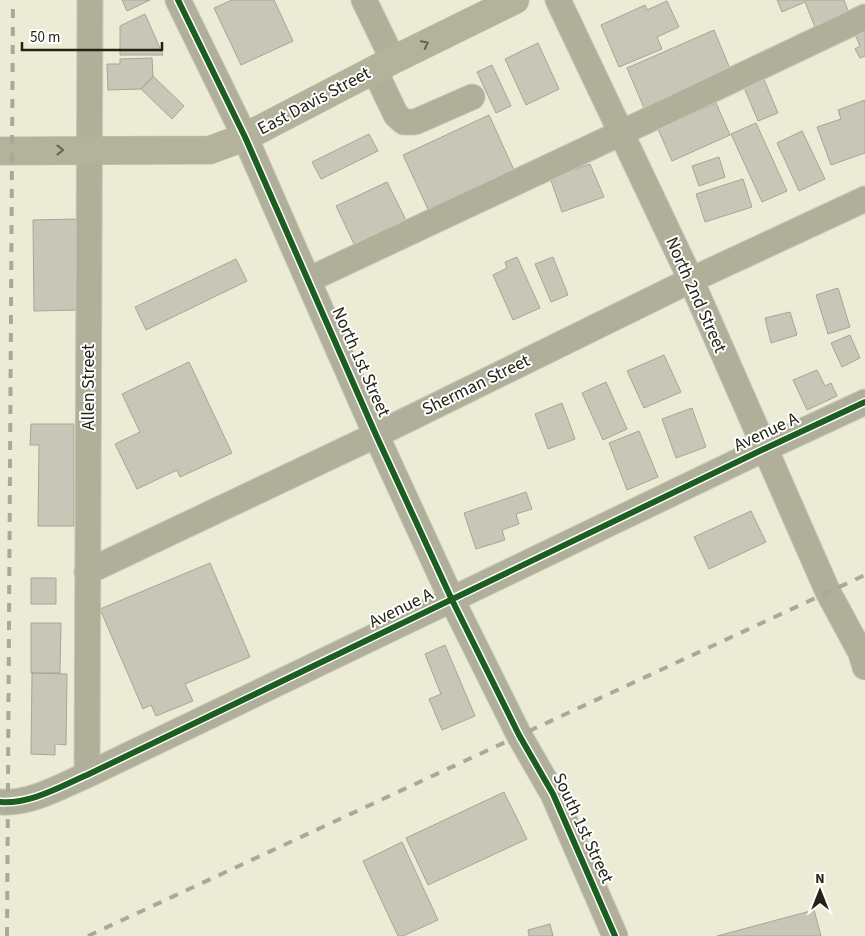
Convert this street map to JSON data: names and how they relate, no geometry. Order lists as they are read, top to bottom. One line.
{"streets":{"main road":["East Davis Street"],"street":["North 2nd Street","North 1st Street","Sherman Street","Allen Street","Avenue A","South 1st Street"]},"crossings":[["East Davis Street","North 1st Street"],["East Davis Street","Allen Street"],["North 2nd Street","Sherman Street"],["North 2nd Street","Avenue A"],["North 1st Street","Sherman Street"],["North 1st Street","Avenue A"],["North 1st Street","South 1st Street"],["Sherman Street","Allen Street"],["Allen Street","Avenue A"]],"one_way":["East Davis Street"],"scale_bar":"50 m","north":"top"}
